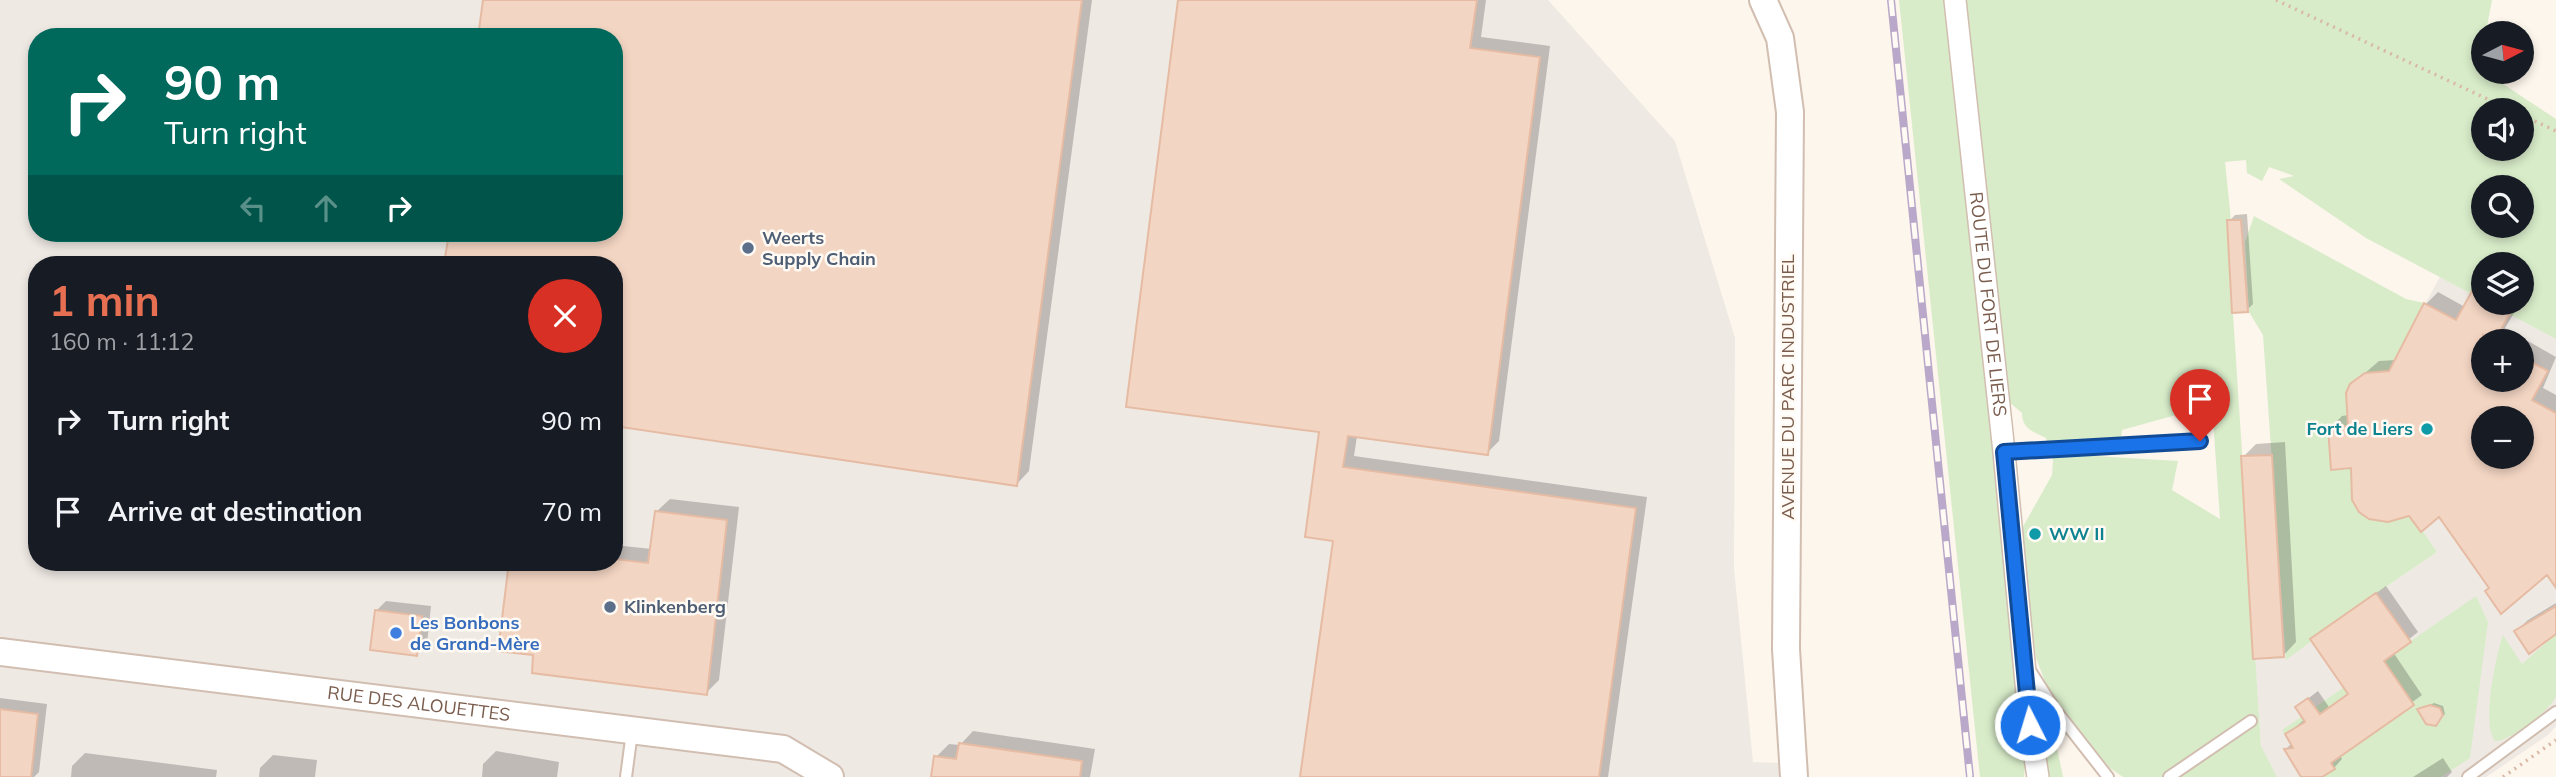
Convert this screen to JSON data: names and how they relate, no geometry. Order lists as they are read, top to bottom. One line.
{"streets":{"street":["ROUTE DU FORT DE LIERS","AVENUE DU PARC INDUSTRIEL","RUE DES ALOUETTES"]},"places":["Weerts Supply Chain","Fort de Liers","WW II","Klinkenberg","Les Bonbons de Grand-Mère"],"north":"right","page":{"map_buttons":["+","−"],"turn":["90 m","Turn right"],"heading":["1 min","160 m · 11:12"],"list":[{"name":"Turn right","value":"90 m"},{"name":"Arrive at destination","value":"70 m"}]}}
